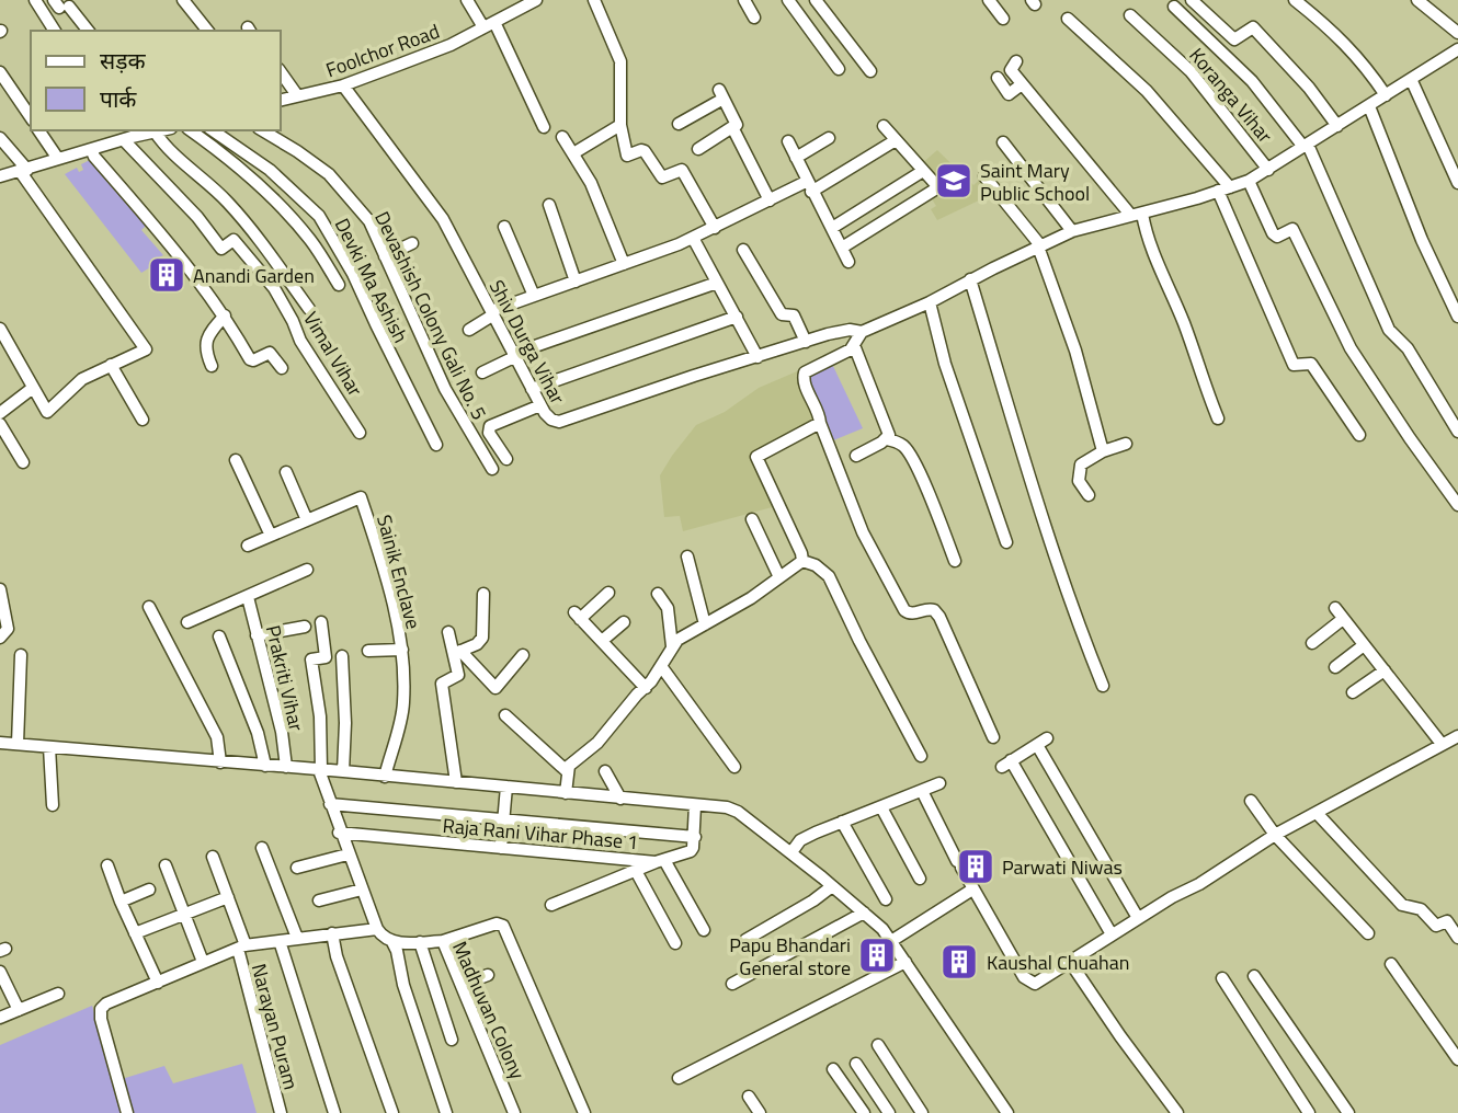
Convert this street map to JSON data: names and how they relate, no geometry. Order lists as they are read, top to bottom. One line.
{"streets":{"street":["Foolchor Road","Koranga Vihar","Devki Ma Ashish","Devashish Colony Gali No. 5","Shiv Durga Vihar","Vimal Vihar","Sainik Enclave","Prakriti Vihar","Raja Rani Vihar Phase 1","Madhuvan Colony","Narayan Puram"]},"crossings":[["Foolchor Road","Shiv Durga Vihar"],["Koranga Vihar","Shiv Durga Vihar"]],"places":{"school or university":["Saint Mary Public School"],"building":["Anandi Garden","Parwati Niwas","Papu Bhandari General store","Kaushal Chuahan"]},"legend":["सड़क","पार्क"]}
